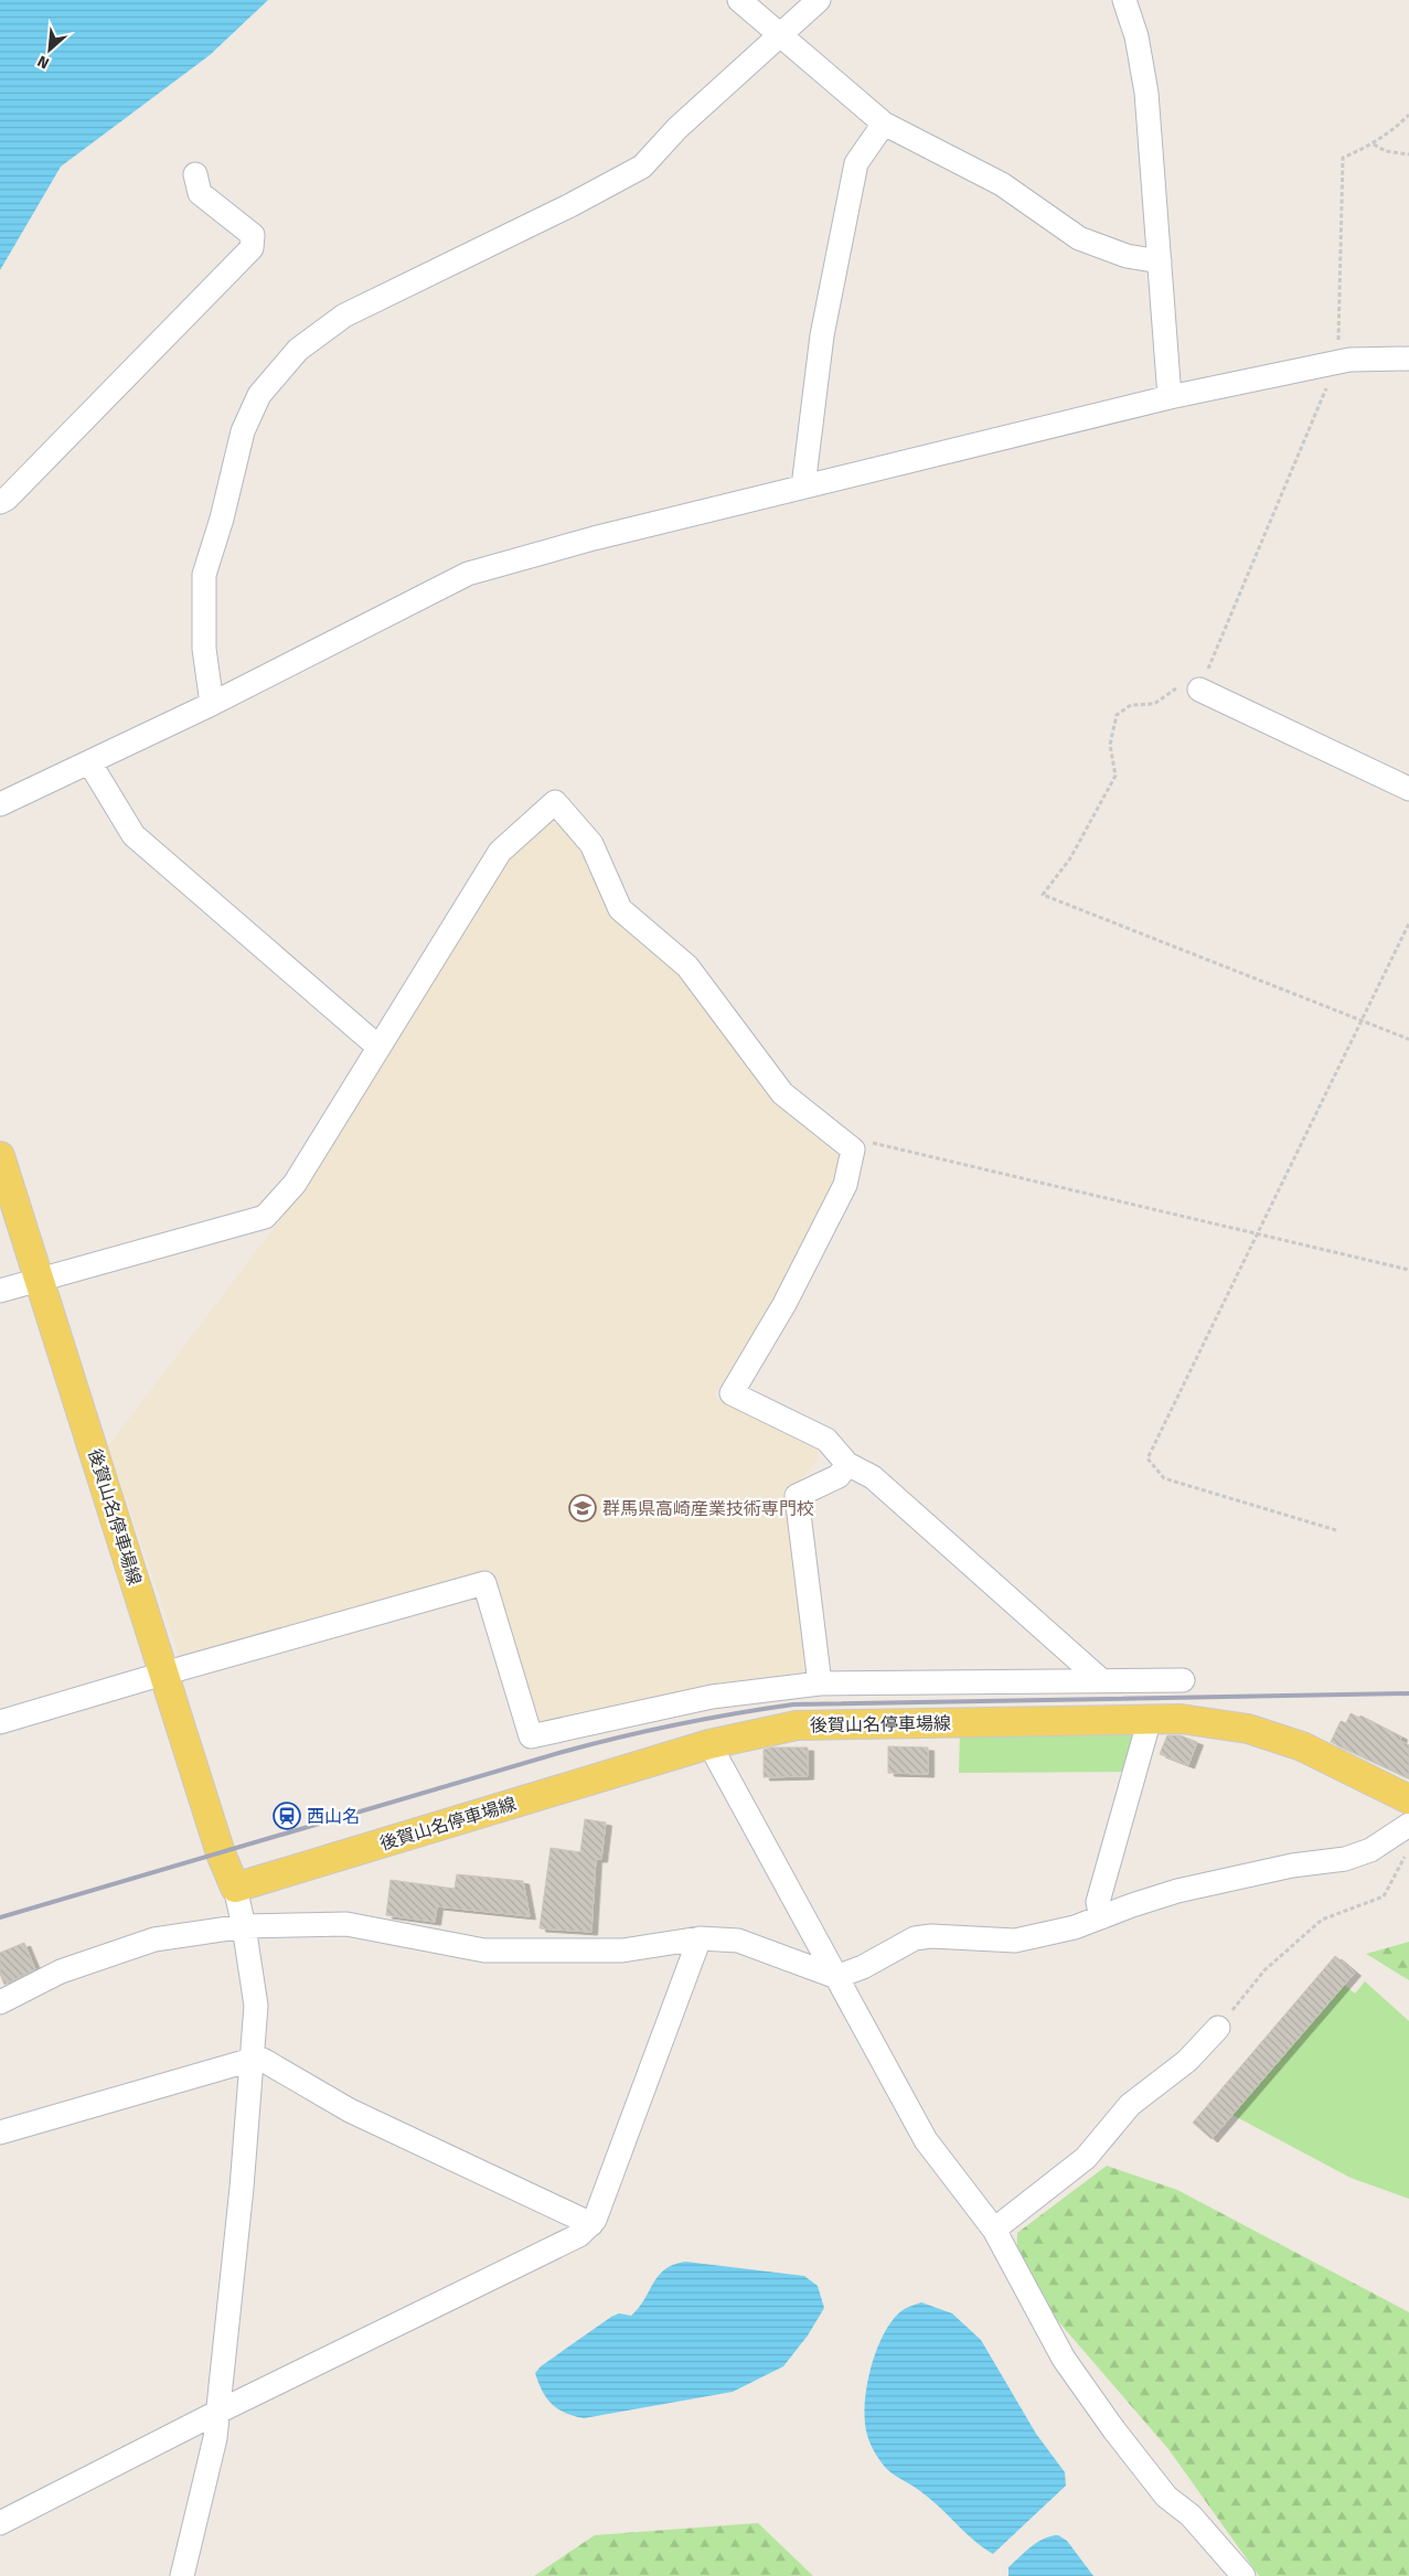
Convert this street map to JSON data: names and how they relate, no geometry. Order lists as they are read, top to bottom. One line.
{"streets":{"main road":["後賀山名停車場線"]},"places":{"school or university":["群馬県高崎産業技術専門校"],"station":["西山名"]},"north":"bottom left"}
